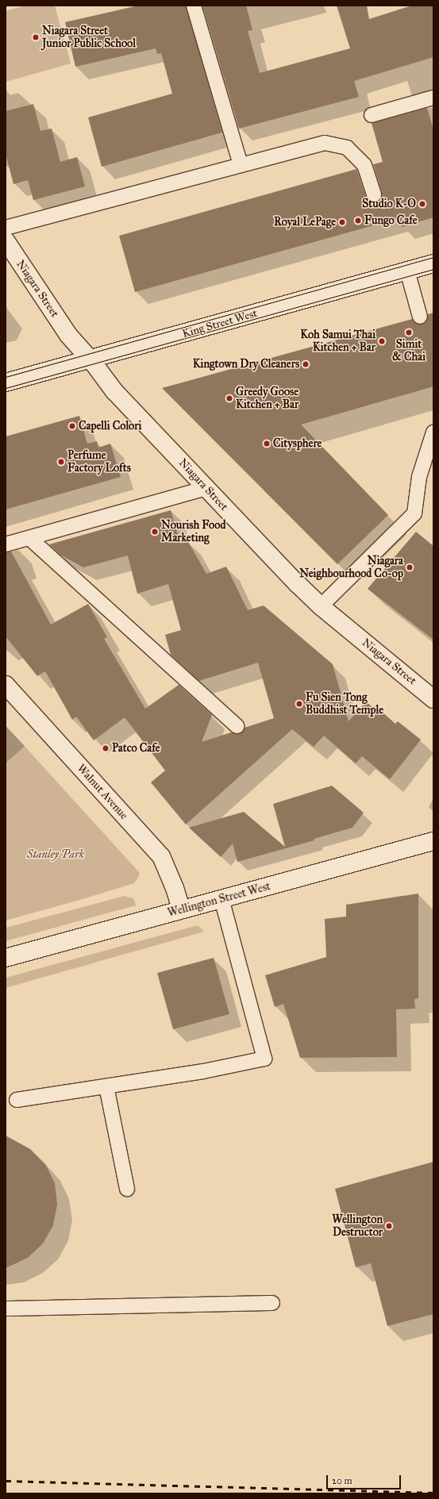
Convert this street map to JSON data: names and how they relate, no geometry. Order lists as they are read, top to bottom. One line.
{"streets":{"street":["Niagara Street","King Street West","Walnut Avenue","Wellington Street West"]},"crossings":[["Niagara Street","King Street West"],["Walnut Avenue","Wellington Street West"]],"parks":["Stanley Park"],"places":["Niagara Street Junior Public School","Studio K-O","Fungo Cafe","Royal LePage","Simit & Chai","Koh Samui Thai Kitchen + Bar","Kingtown Dry Cleaners","Greedy Goose Kitchen + Bar","Capelli Colori","Citysphere","Perfume Factory Lofts","Nourish Food Marketing","Niagara Neighbourhood Co-op","Fu Sien Tong Buddhist Temple","Patco Cafe","Wellington Destructor"],"scale_bar":"20 m"}
